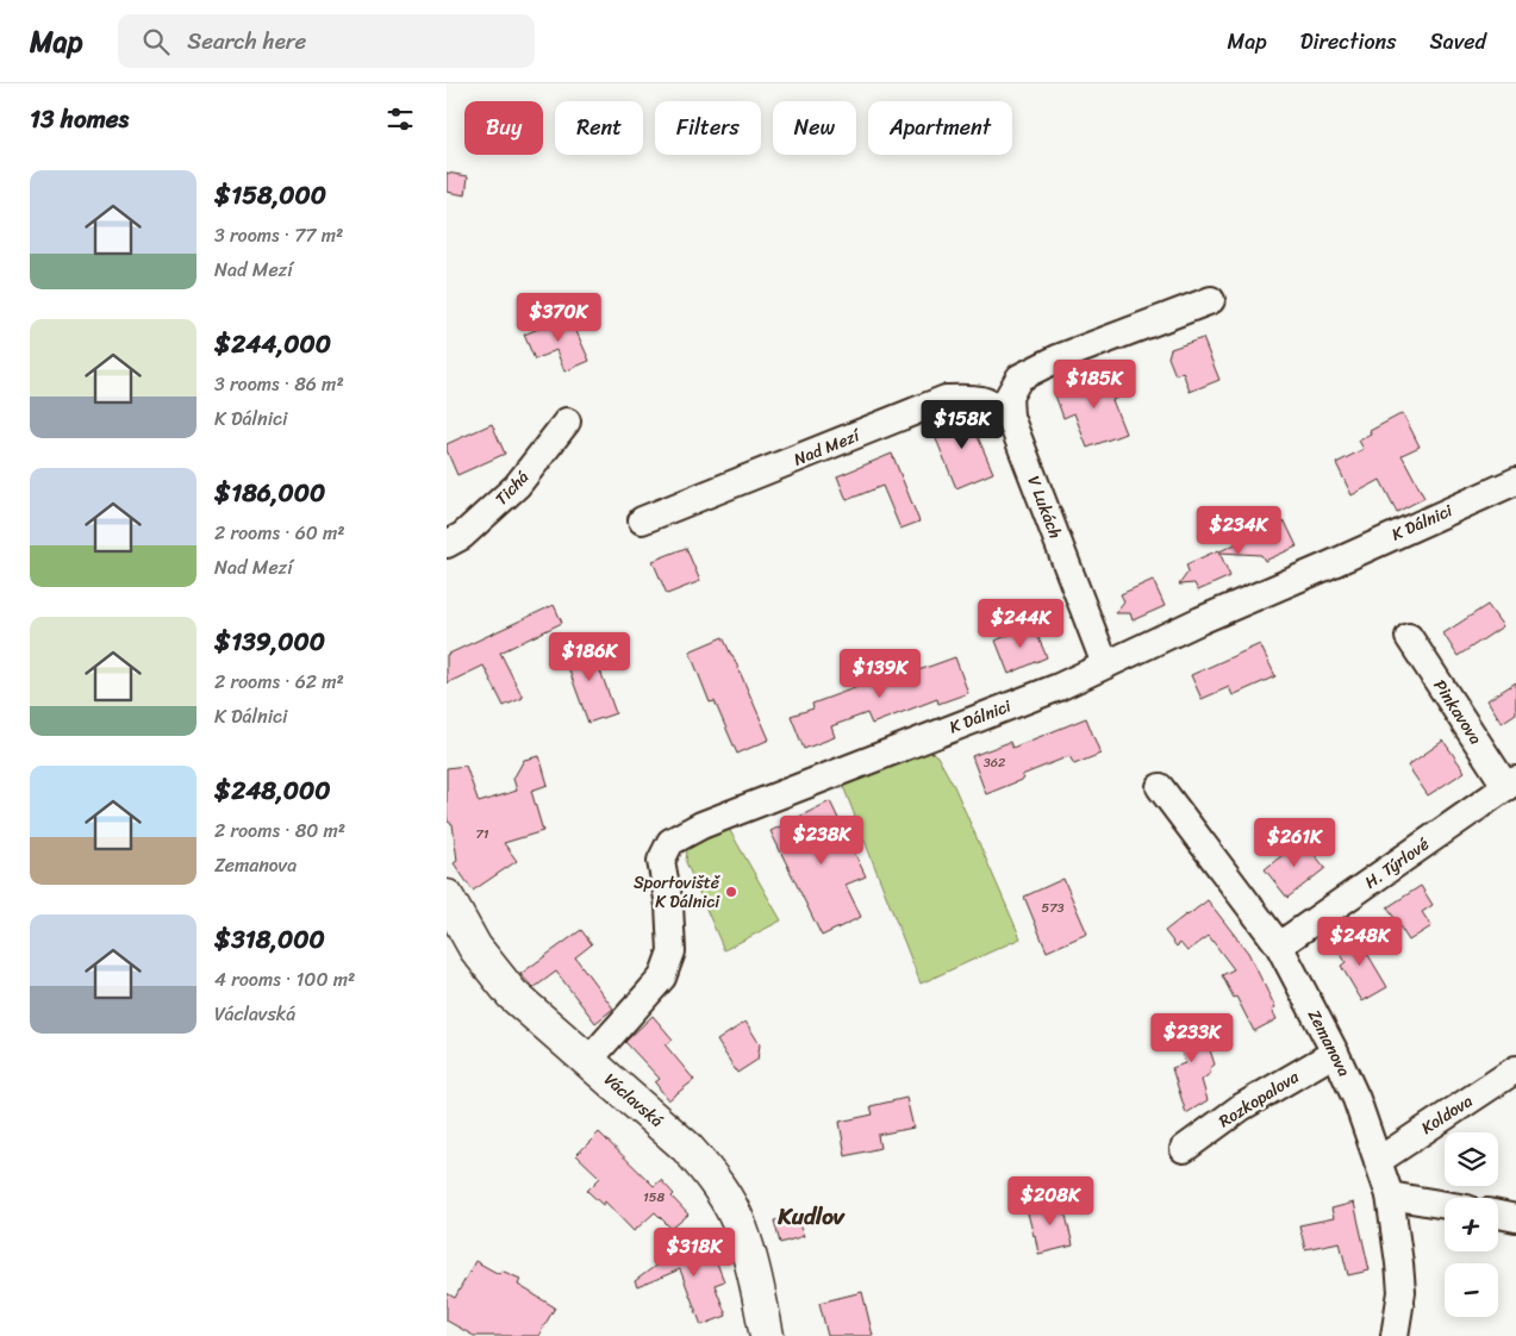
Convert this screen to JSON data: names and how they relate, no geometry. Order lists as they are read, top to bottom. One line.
{"streets":{"street":["Nad Mezí","Tichá","V Lukách","K Dálnici","Pinkavova","H. Týrlové","Zemanova","Rozkopalova","Václavská","Koldova"]},"crossings":[["Nad Mezí","V Lukách"],["V Lukách","K Dálnici"],["K Dálnici","Václavská"],["Pinkavova","H. Týrlové"],["H. Týrlové","Zemanova"],["Zemanova","Rozkopalova"],["Zemanova","Koldova"]],"districts":["Kudlov"],"places":["Sportoviště K Dálnici"],"house_numbers":["362","71","573","158"],"page":{"header":"Map","search":"Search here","nav":["Map","Directions","Saved"],"heading":"13 homes","chip":["Buy","Rent","Filters","New","Apartment"],"list":[{"name":"$158,000","note":"3 rooms · 77 m² · Nad Mezí"},{"name":"$244,000","note":"3 rooms · 86 m² · K Dálnici"},{"name":"$186,000","note":"2 rooms · 60 m² · Nad Mezí"},{"name":"$139,000","note":"2 rooms · 62 m² · K Dálnici"},{"name":"$248,000","note":"2 rooms · 80 m² · Zemanova"},{"name":"$318,000","note":"4 rooms · 100 m² · Václavská"}],"price":["$370K","$185K","$158K","$234K","$244K","$186K","$139K","$238K","$261K","$248K","$233K","$208K","$318K"],"map_buttons":["+","−"]}}
